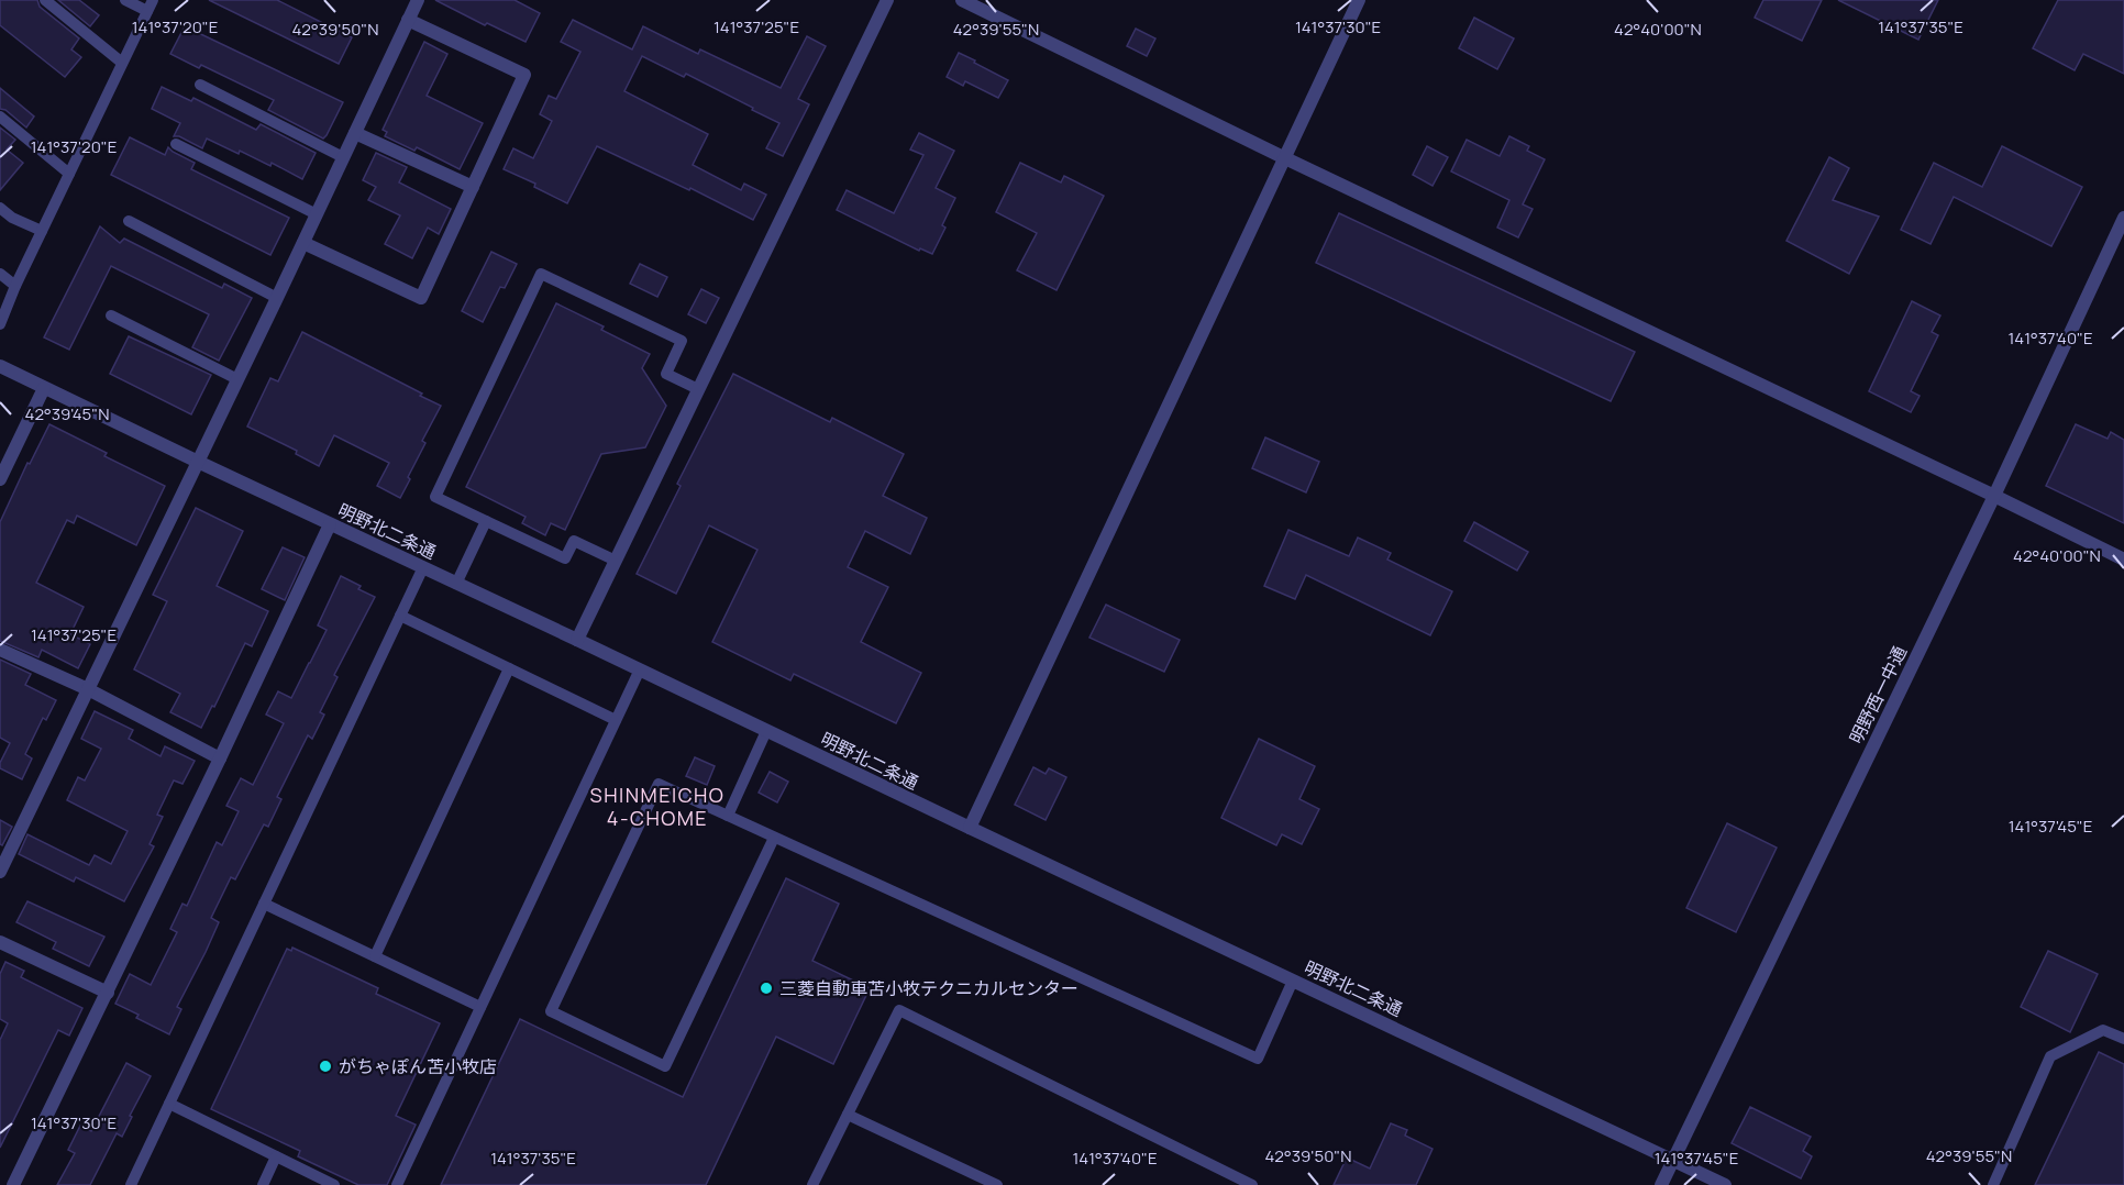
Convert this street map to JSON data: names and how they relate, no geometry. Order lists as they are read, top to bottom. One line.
{"streets":{"street":["明野北二条通","明野西一中通"]},"crossings":[["明野北二条通","明野西一中通"]],"districts":["SHINMEICHO 4-CHOME"],"places":["三菱自動車苫小牧テクニカルセンター","がちゃぽん苫小牧店"],"coordinates":["141°37'20\"E","141°37'25\"E","141°37'35\"E","141°37'30\"E","42°39'50\"N","42°39'55\"N","42°40'00\"N","141°37'40\"E","42°39'45\"N","141°37'45\"E"]}
